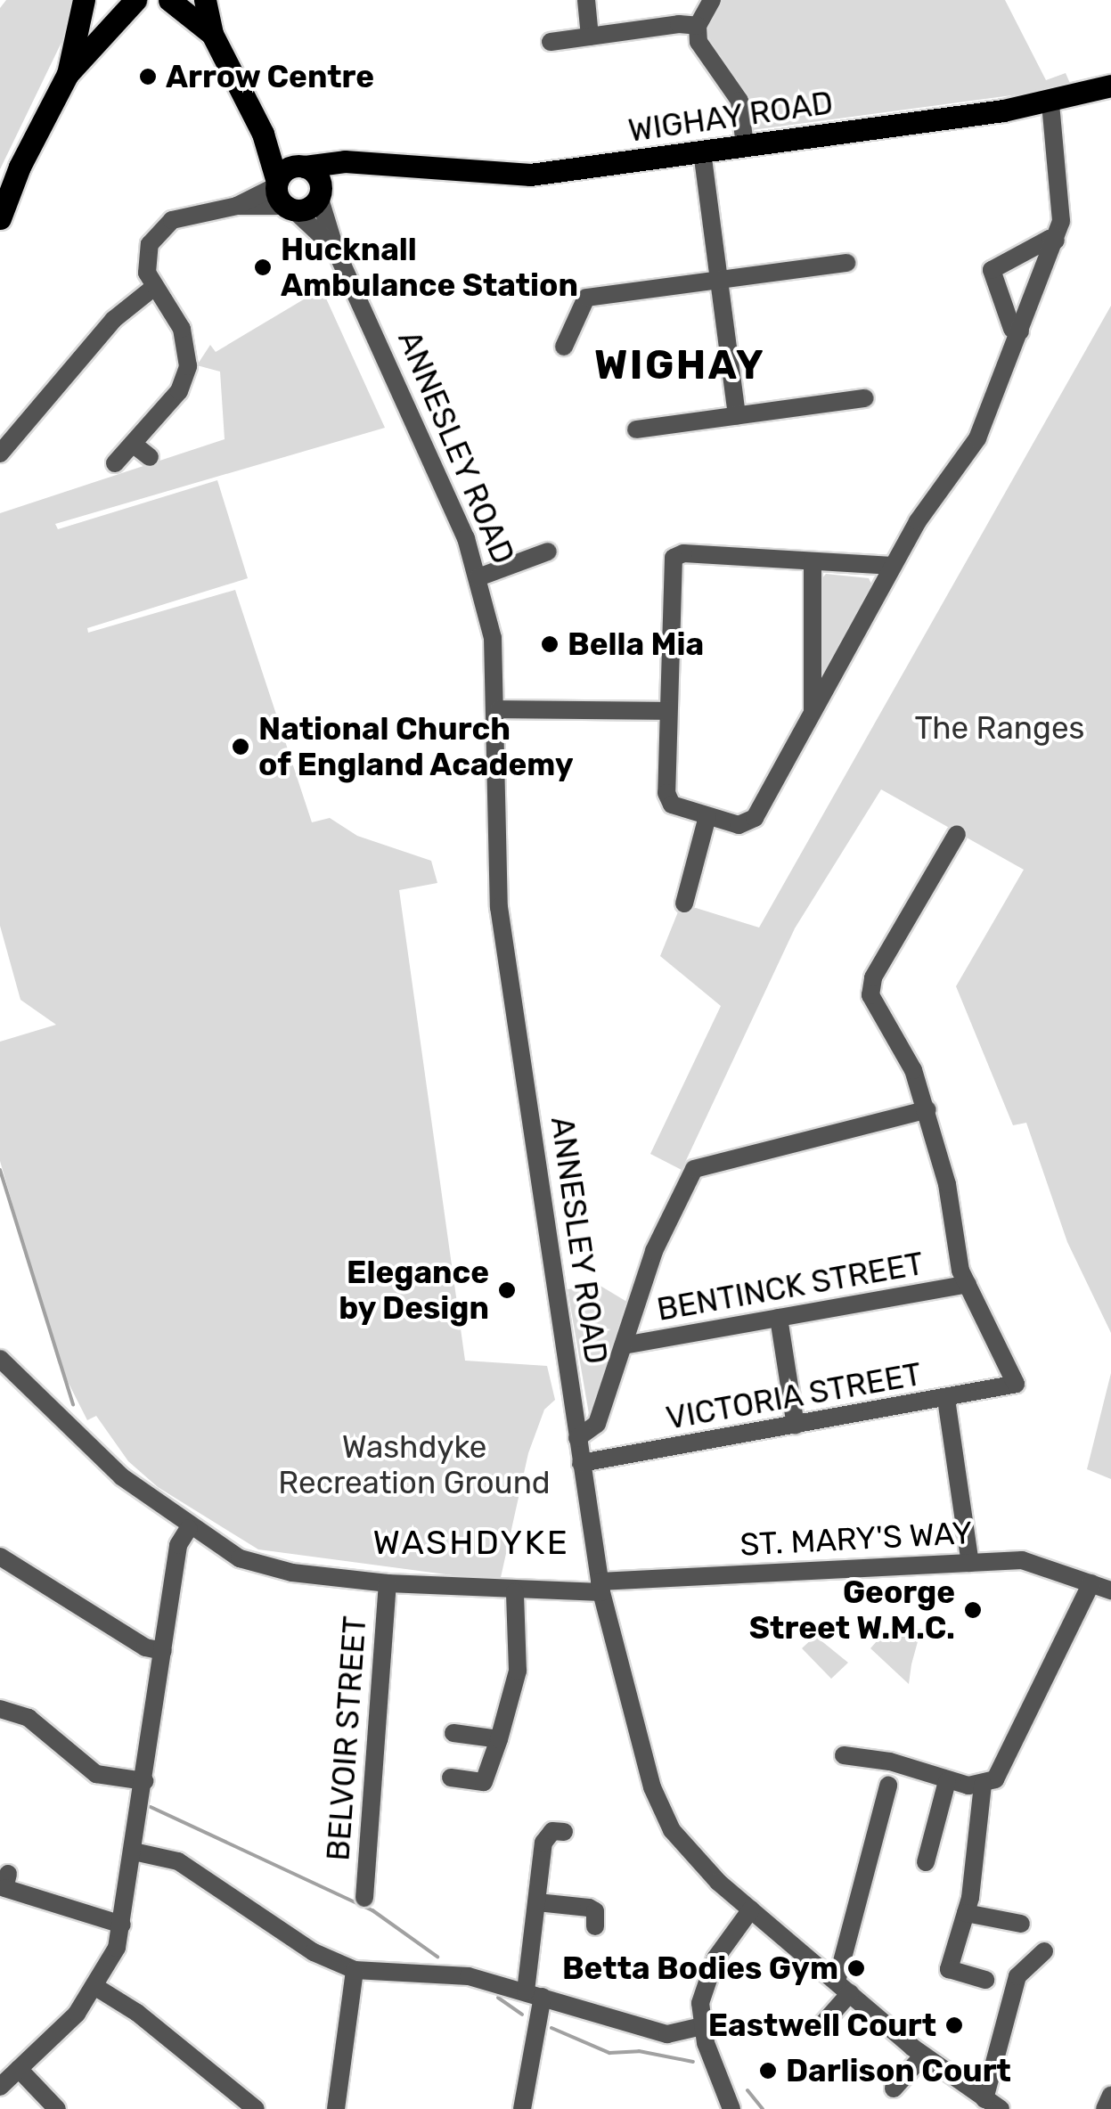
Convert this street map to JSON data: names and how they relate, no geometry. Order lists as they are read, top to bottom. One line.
{"streets":{"main road":["WIGHAY ROAD"],"street":["ANNESLEY ROAD","BENTINCK STREET","VICTORIA STREET","ST. MARY'S WAY","BELVOIR STREET"]},"crossings":[["ANNESLEY ROAD","VICTORIA STREET"],["ANNESLEY ROAD","ST. MARY'S WAY"],["BENTINCK STREET","VICTORIA STREET"],["ST. MARY'S WAY","BELVOIR STREET"]],"districts":["WIGHAY","WASHDYKE"],"parks":["The Ranges","Washdyke Recreation Ground"],"places":["Arrow Centre","Hucknall Ambulance Station","Bella Mia","National Church of England Academy","Elegance by Design","George Street W.M.C.","Betta Bodies Gym","Eastwell Court","Darlison Court"]}
